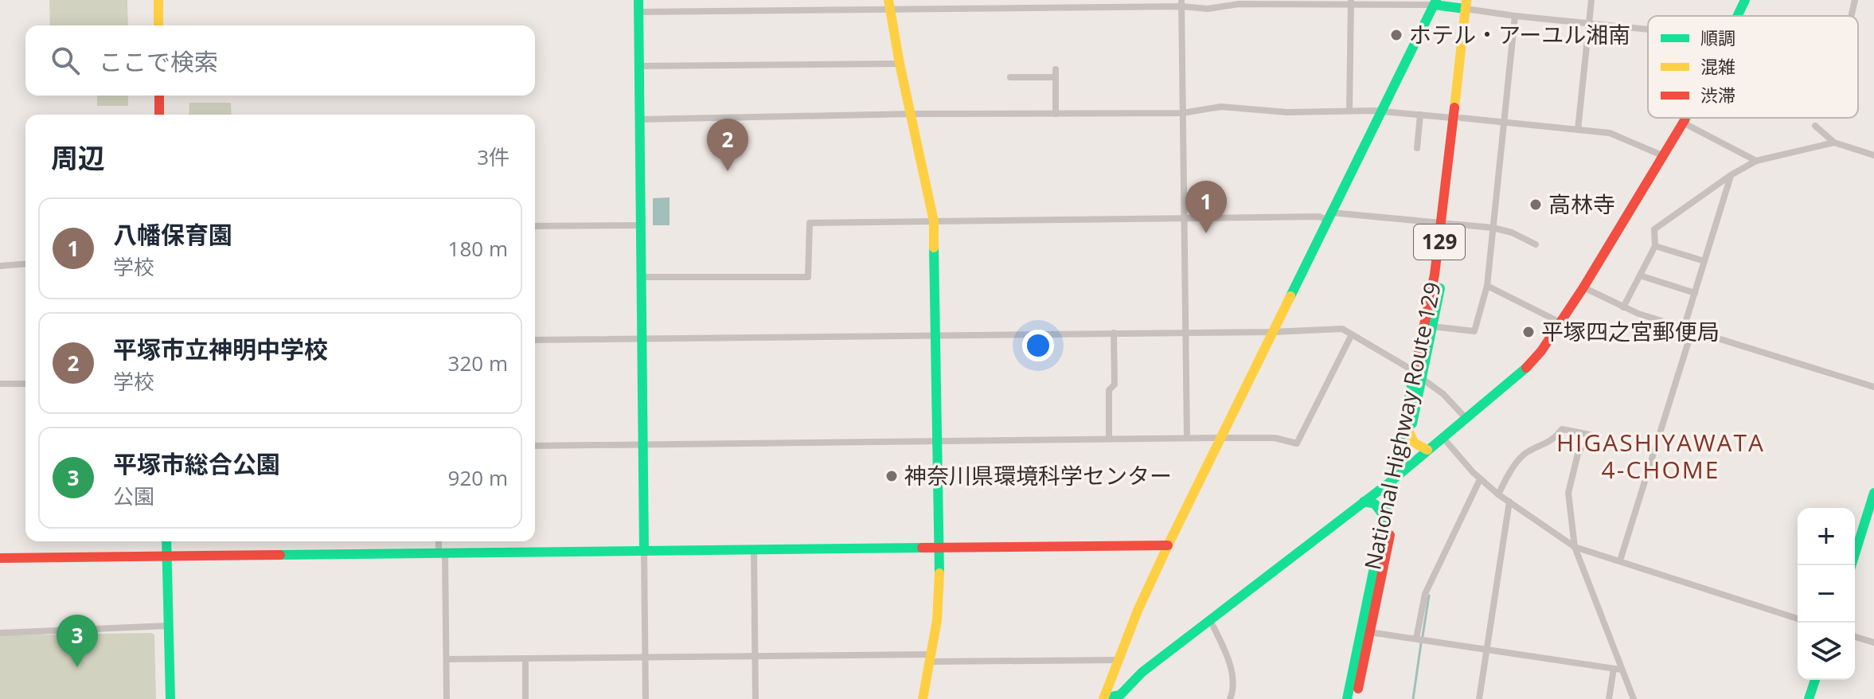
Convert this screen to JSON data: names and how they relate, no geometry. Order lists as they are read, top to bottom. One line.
{"streets":{"main road":["129","National Highway Route 129"]},"districts":["HIGASHIYAWATA 4-CHOME"],"places":["ホテル・アーユル湘南","高林寺","平塚四之宮郵便局","神奈川県環境科学センター"],"legend":["順調","混雑","渋滞"],"page":{"search":"ここで検索","heading":["周辺","3件"],"pins":["2","1","3"],"list":[{"mark":"1","name":"八幡保育園","note":"学校","value":"180 m"},{"mark":"2","name":"平塚市立神明中学校","note":"学校","value":"320 m"},{"mark":"3","name":"平塚市総合公園","note":"公園","value":"920 m"}],"map_buttons":["+","−"]}}
